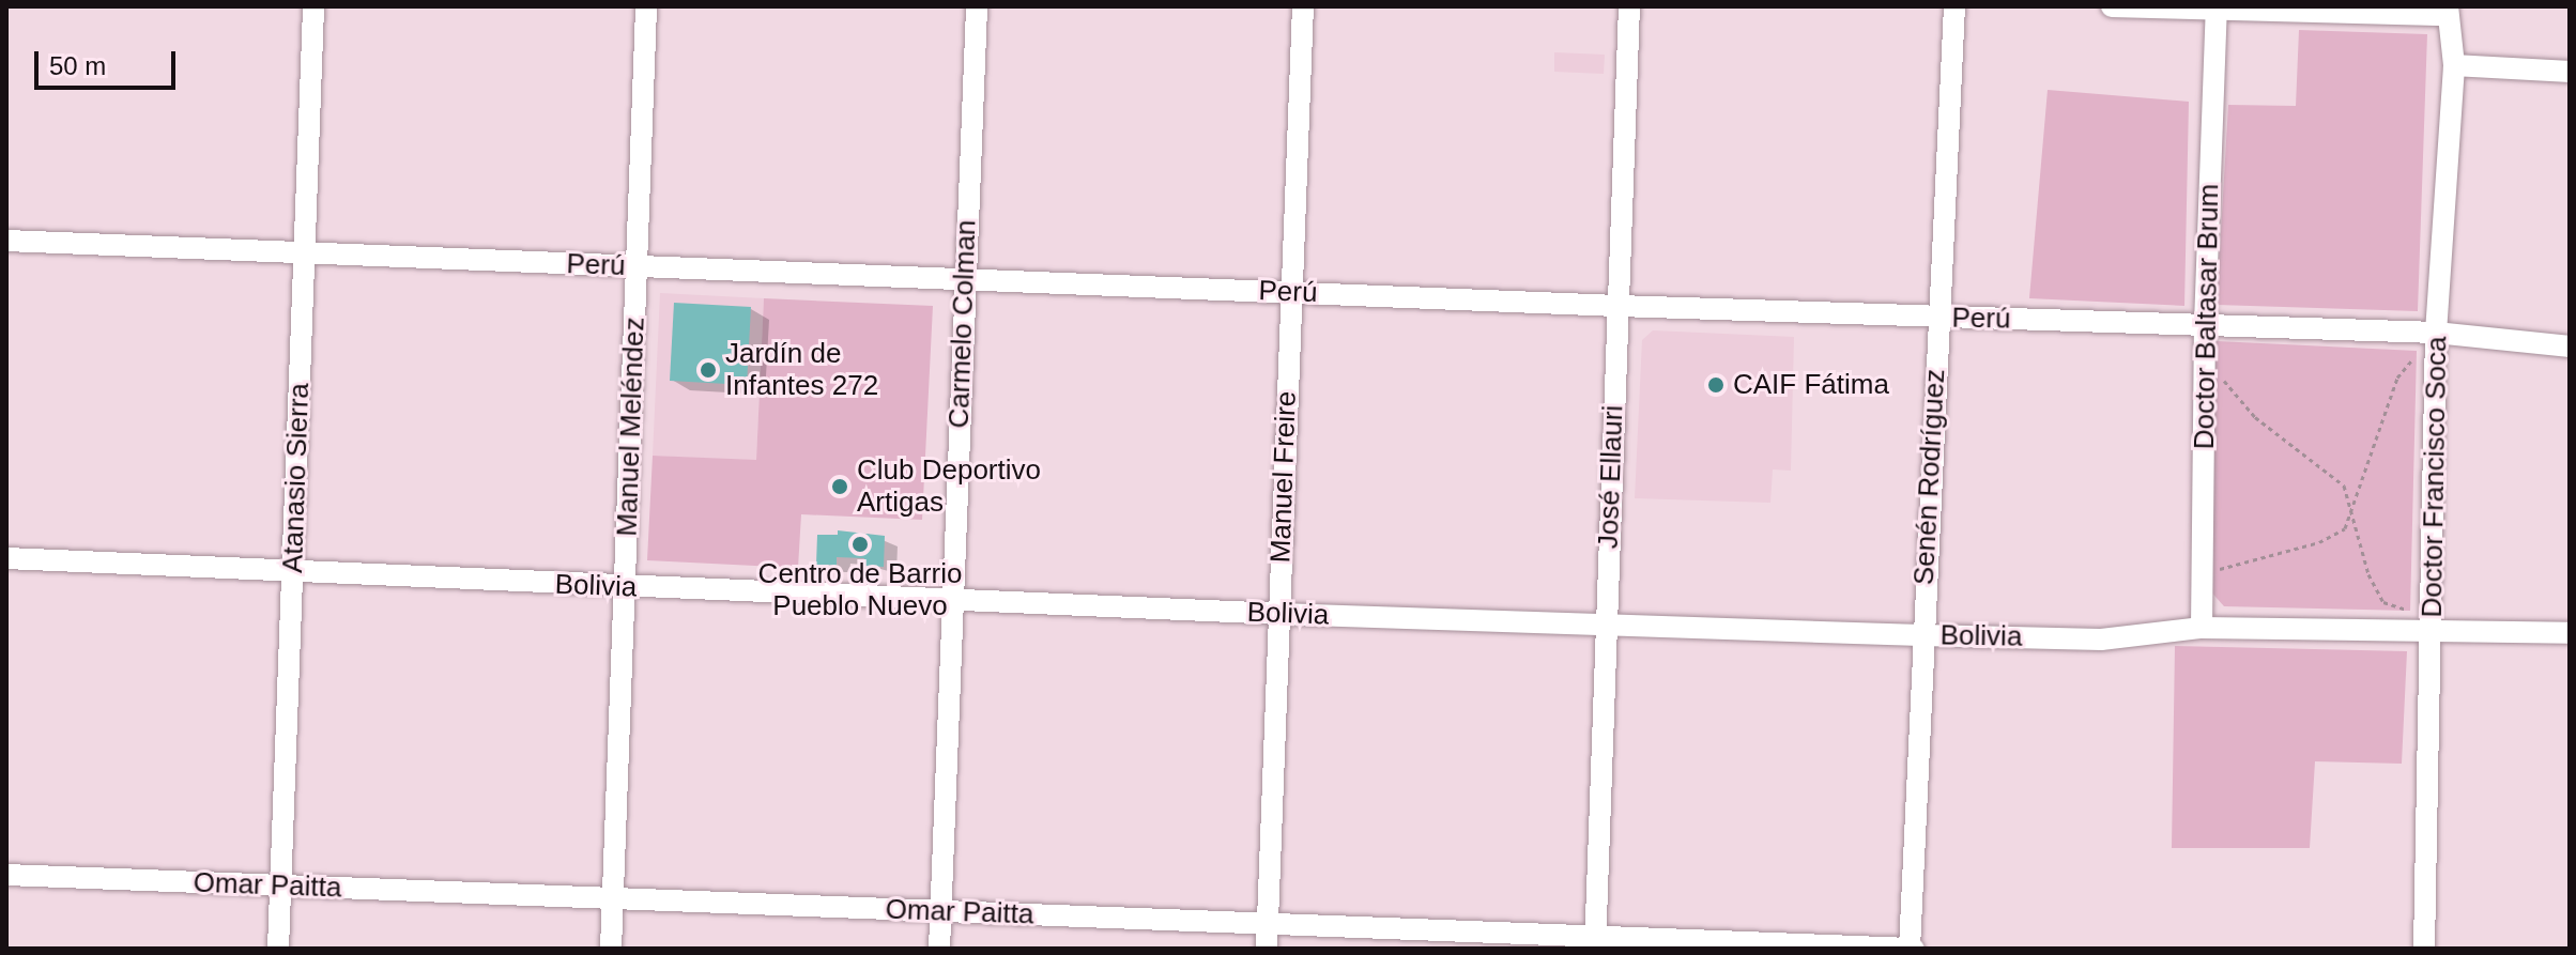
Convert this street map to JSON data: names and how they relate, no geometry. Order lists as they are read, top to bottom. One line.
{"streets":{"street":["Perú","Doctor Baltasar Brum","Carmelo Colman","Manuel Meléndez","Manuel Freire","José Ellauri","Senén Rodríguez","Doctor Francisco Soca","Atanasio Sierra","Bolivia","Omar Paitta"]},"crossings":[["Perú","Doctor Baltasar Brum"],["Perú","Carmelo Colman"],["Perú","Manuel Meléndez"],["Perú","Manuel Freire"],["Perú","José Ellauri"],["Perú","Senén Rodríguez"],["Perú","Doctor Francisco Soca"],["Perú","Atanasio Sierra"],["Doctor Baltasar Brum","Bolivia"],["Carmelo Colman","Bolivia"],["Carmelo Colman","Omar Paitta"],["Manuel Meléndez","Bolivia"],["Manuel Meléndez","Omar Paitta"],["Manuel Freire","Bolivia"],["Manuel Freire","Omar Paitta"],["José Ellauri","Bolivia"],["José Ellauri","Omar Paitta"],["Senén Rodríguez","Bolivia"],["Senén Rodríguez","Omar Paitta"],["Doctor Francisco Soca","Bolivia"],["Atanasio Sierra","Bolivia"],["Atanasio Sierra","Omar Paitta"]],"places":["Jardín de Infantes 272","CAIF Fátima","Club Deportivo Artigas","Centro de Barrio Pueblo Nuevo"],"scale_bar":"50 m"}
